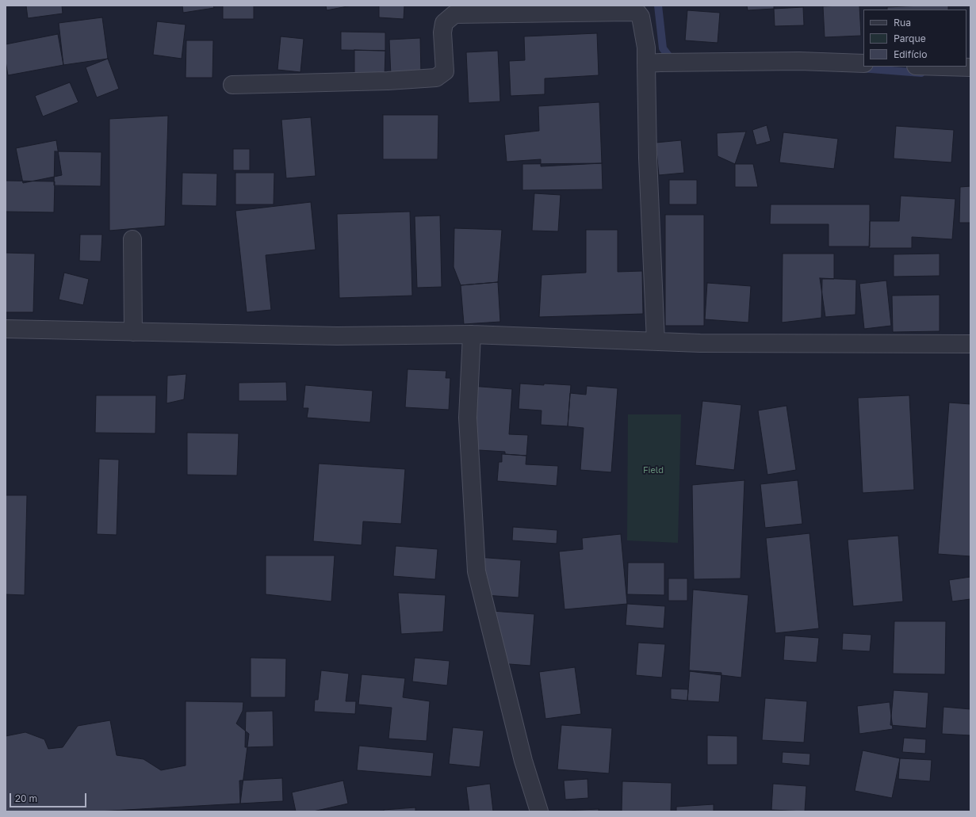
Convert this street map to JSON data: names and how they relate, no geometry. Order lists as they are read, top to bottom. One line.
{"parks":["Field"],"legend":["Rua","Parque","Edifício"],"scale_bar":"20 m"}
